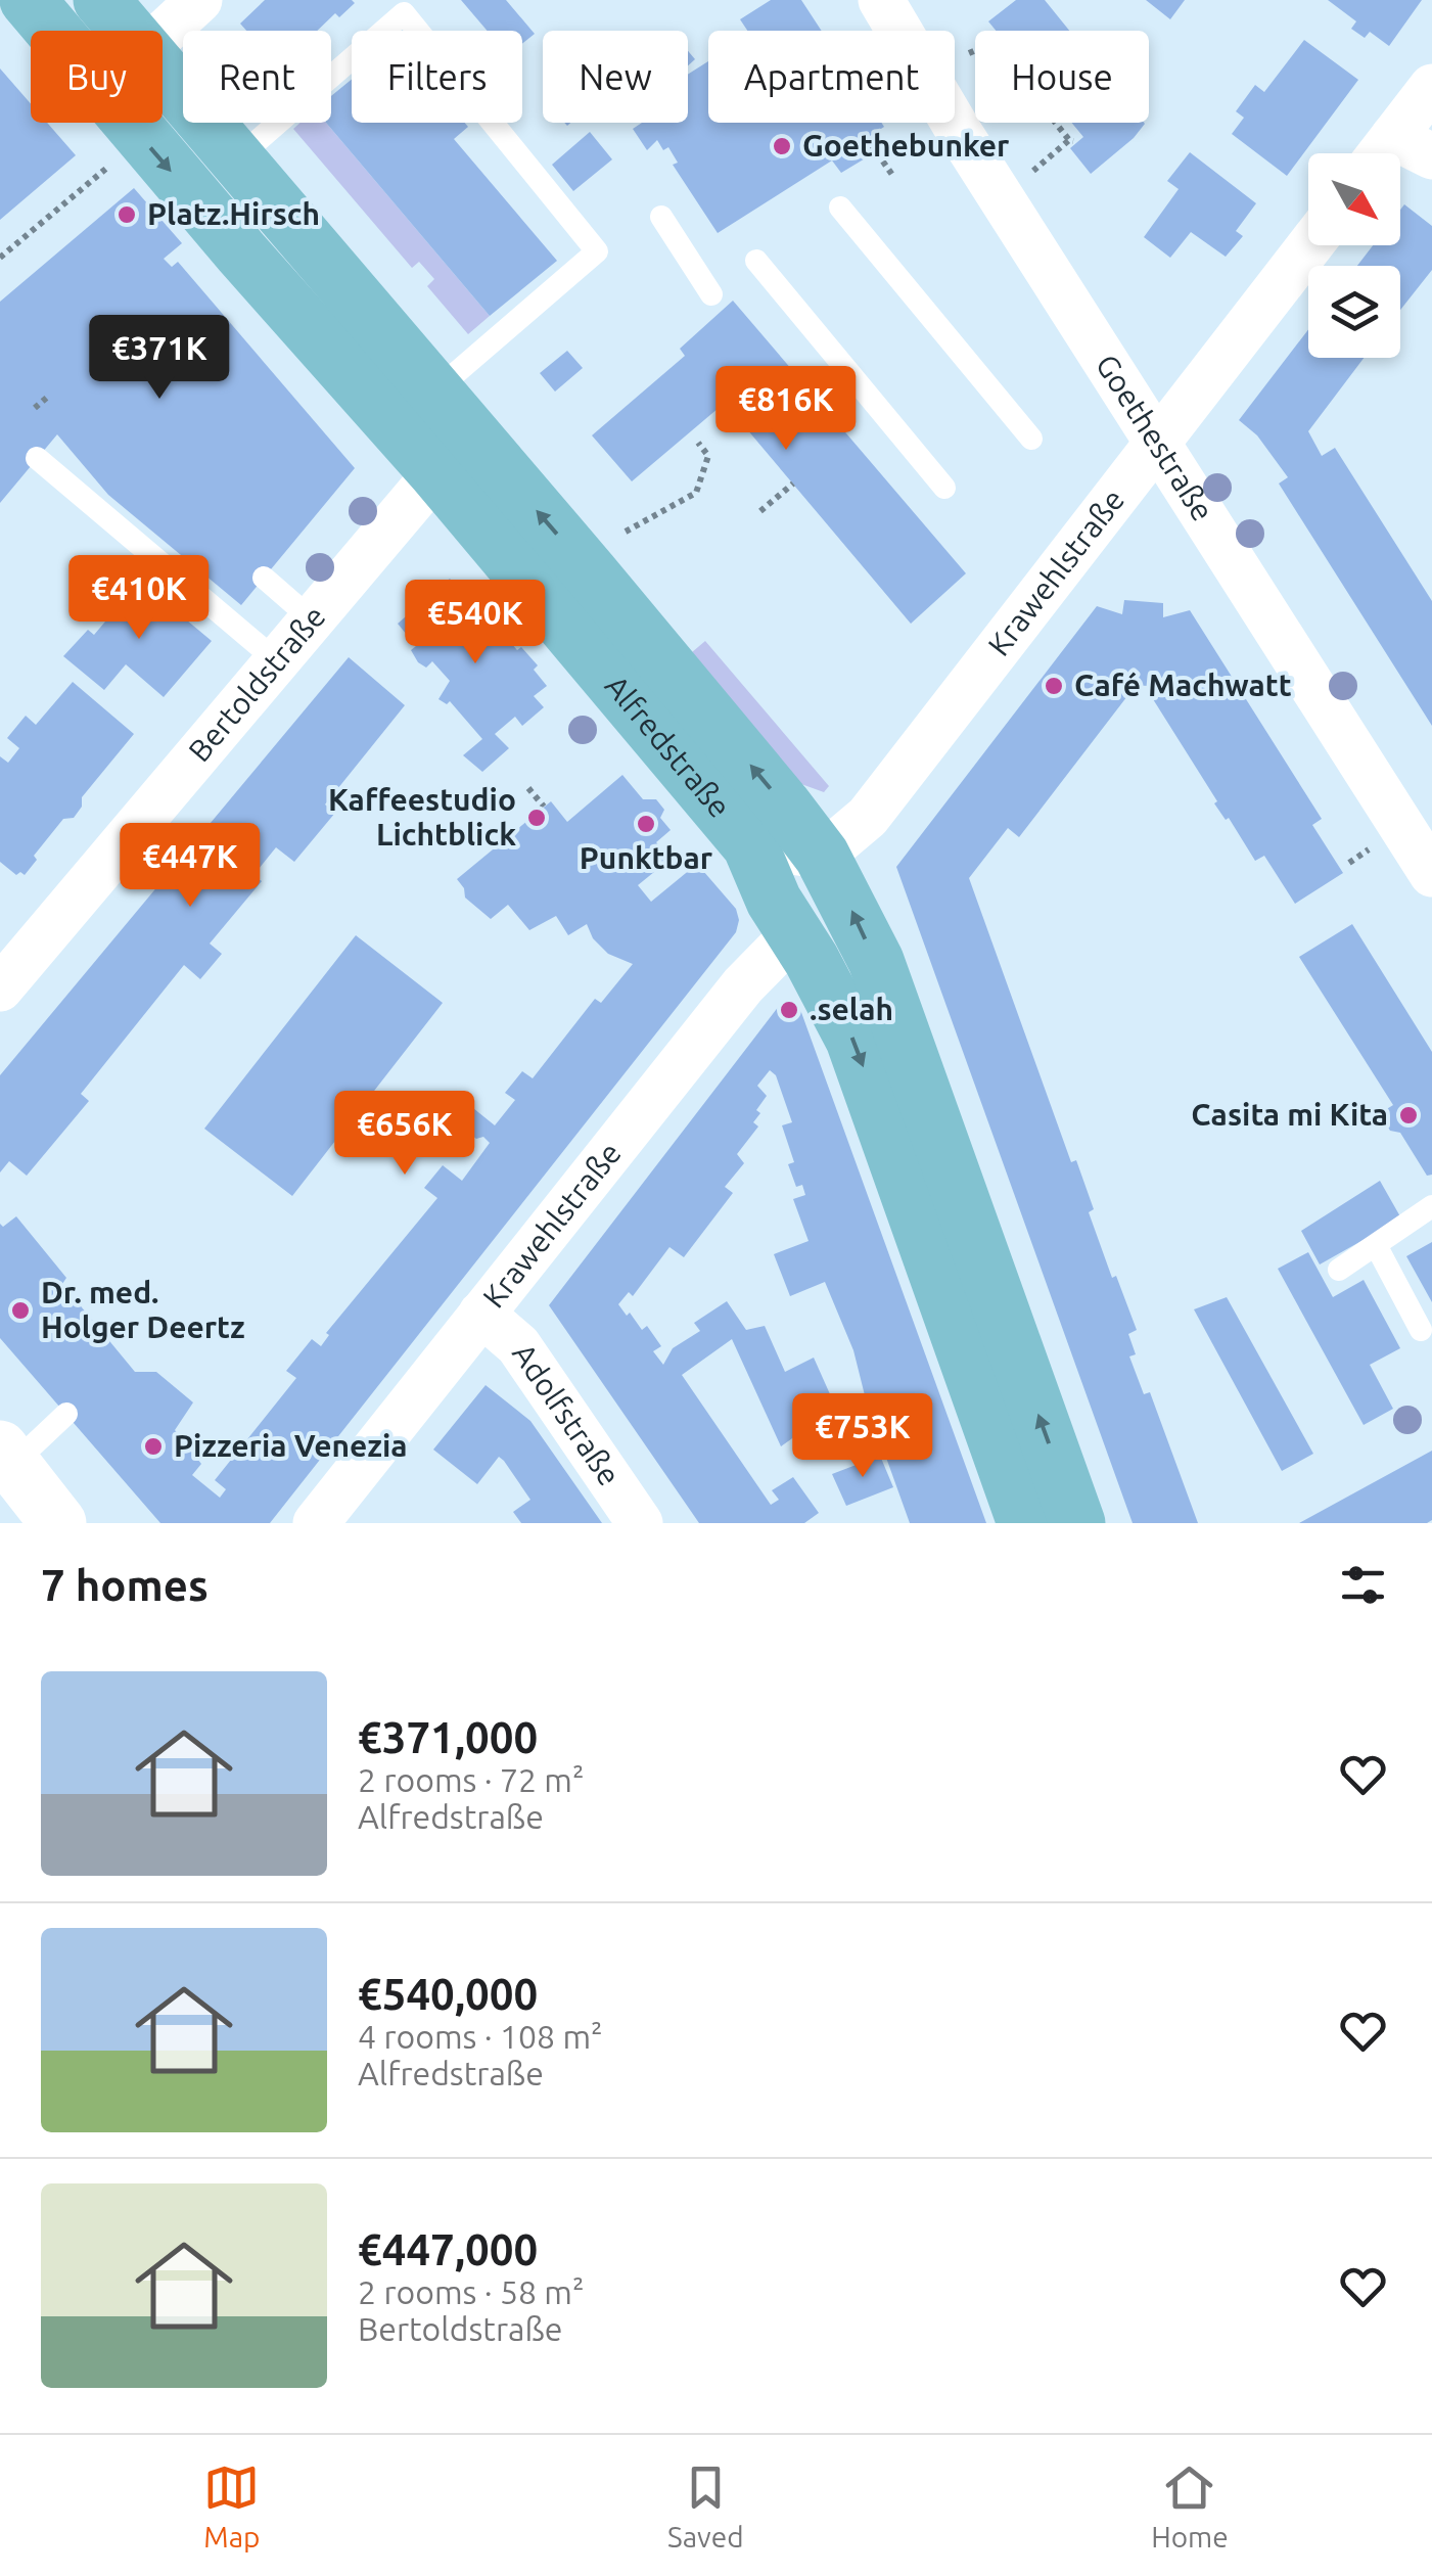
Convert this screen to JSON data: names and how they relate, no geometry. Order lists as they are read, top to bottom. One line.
{"streets":{"main road":["Alfredstraße"],"street":["Goethestraße","Krawehlstraße","Bertoldstraße","Adolfstraße"]},"crossings":[["Goethestraße","Krawehlstraße"],["Krawehlstraße","Alfredstraße"],["Krawehlstraße","Adolfstraße"],["Bertoldstraße","Alfredstraße"]],"places":["Goethebunker","Platz.Hirsch","Café Machwatt","Kaffeestudio Lichtblick","Punktbar",".selah","Casita mi Kita","Dr. med. Holger Deertz","Pizzeria Venezia"],"north":"bottom right","page":{"chip":["Buy","Rent","Filters","New","Apartment","House"],"price":["€371K","€816K","€410K","€540K","€447K","€656K","€753K"],"heading":"7 homes","list":[{"name":"€371,000","note":"2 rooms · 72 m² · Alfredstraße"},{"name":"€540,000","note":"4 rooms · 108 m² · Alfredstraße"},{"name":"€447,000","note":"2 rooms · 58 m² · Bertoldstraße"}],"tabs":["Map","Saved","Home"]}}
